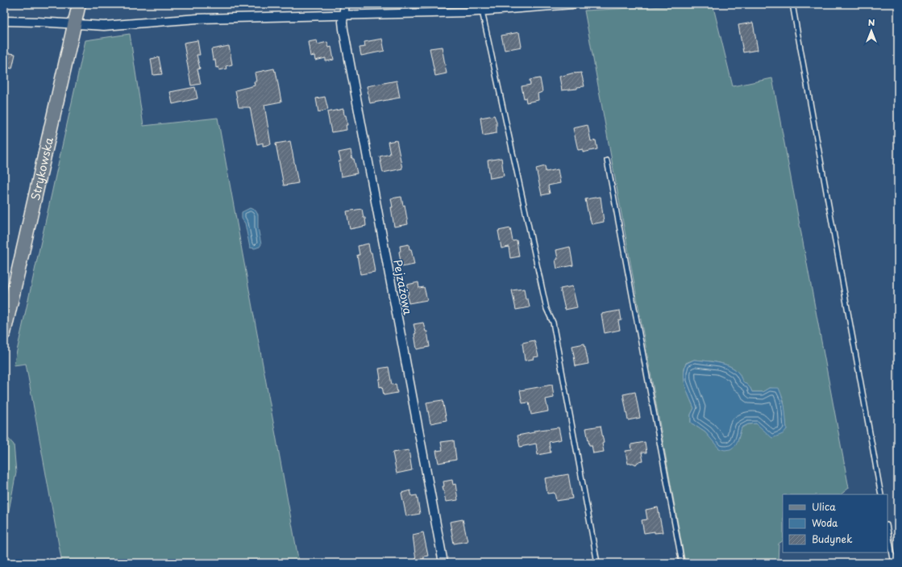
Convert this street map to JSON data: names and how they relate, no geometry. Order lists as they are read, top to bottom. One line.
{"streets":{"main road":["Strykowska"],"street":["Pejzażowa"]},"legend":["Ulica","Woda","Budynek"],"north":"top"}
